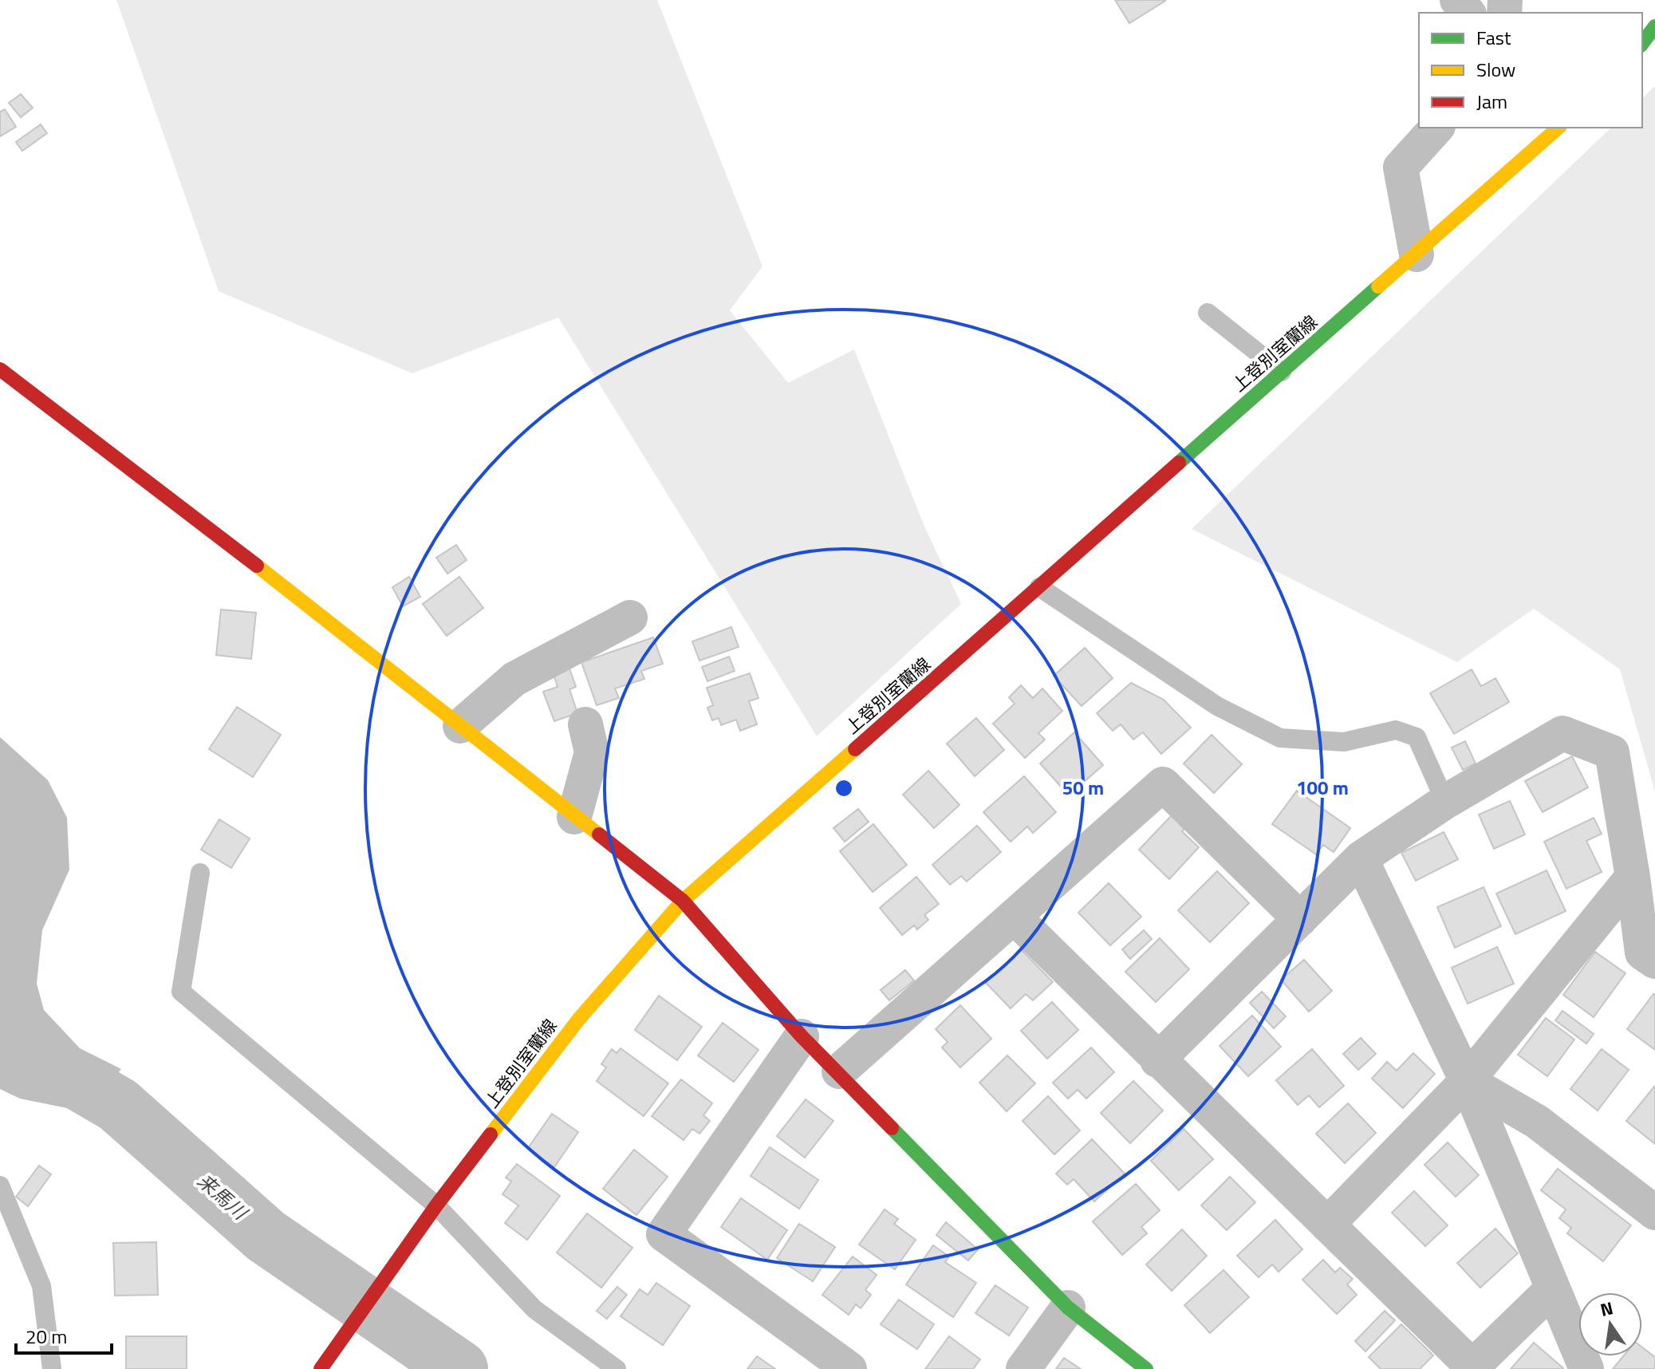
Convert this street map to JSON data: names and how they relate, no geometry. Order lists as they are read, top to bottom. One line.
{"streets":{"main road":["上登別室蘭線"]},"water":["来馬川"],"legend":["Fast","Slow","Jam"],"scale_bar":"20 m","north":"top","rings":["50 m","100 m"]}
